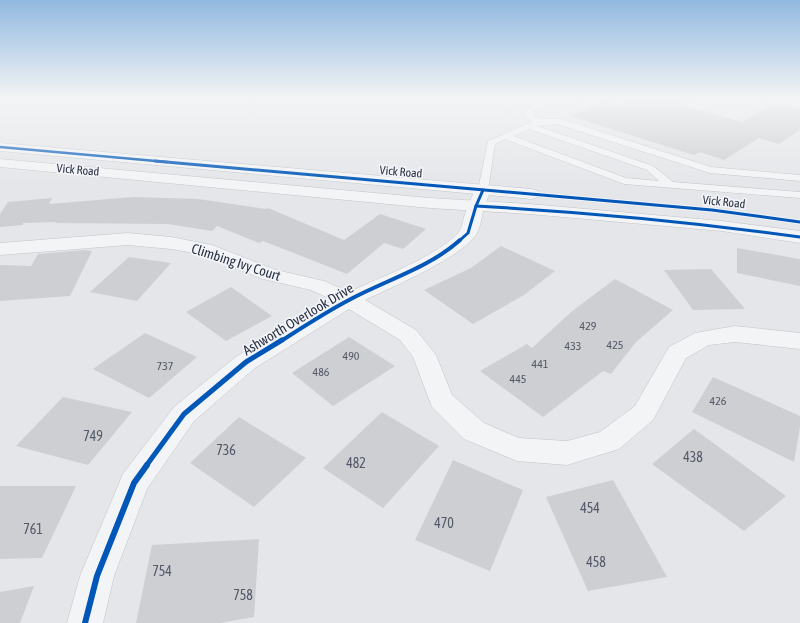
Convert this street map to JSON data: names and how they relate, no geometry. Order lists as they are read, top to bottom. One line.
{"streets":{"street":["Vick Road","Climbing Ivy Court","Ashworth Overlook Drive"]},"crossings":[["Vick Road","Ashworth Overlook Drive"],["Climbing Ivy Court","Ashworth Overlook Drive"]],"house_numbers":["429","425","433","490","441","737","486","445","426","749","736","438","482","454","470","761","458","754","758"]}
